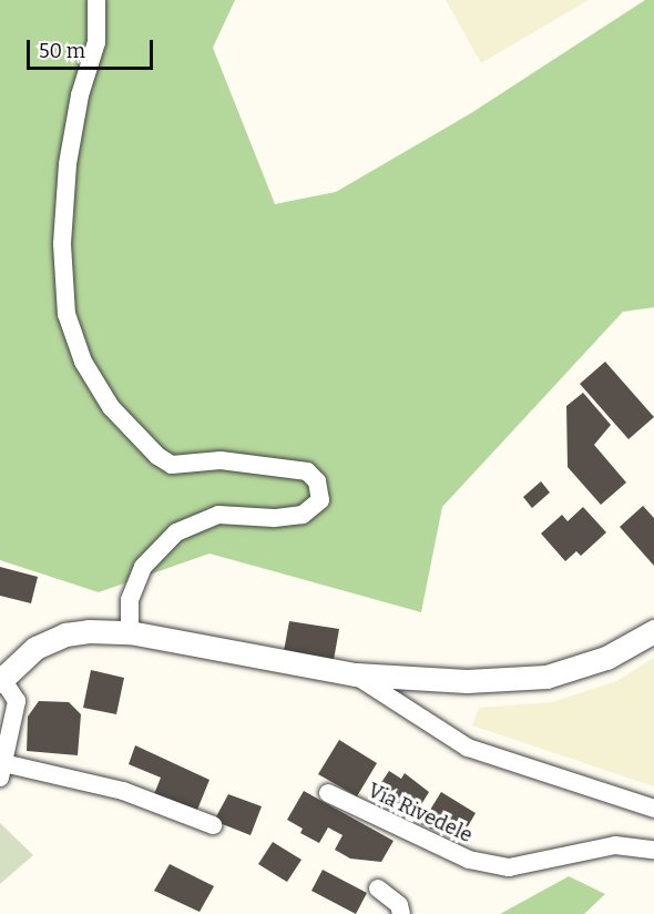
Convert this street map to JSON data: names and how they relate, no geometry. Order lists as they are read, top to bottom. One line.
{"streets":{"street":["Via Rivedele"]},"scale_bar":"50 m"}
